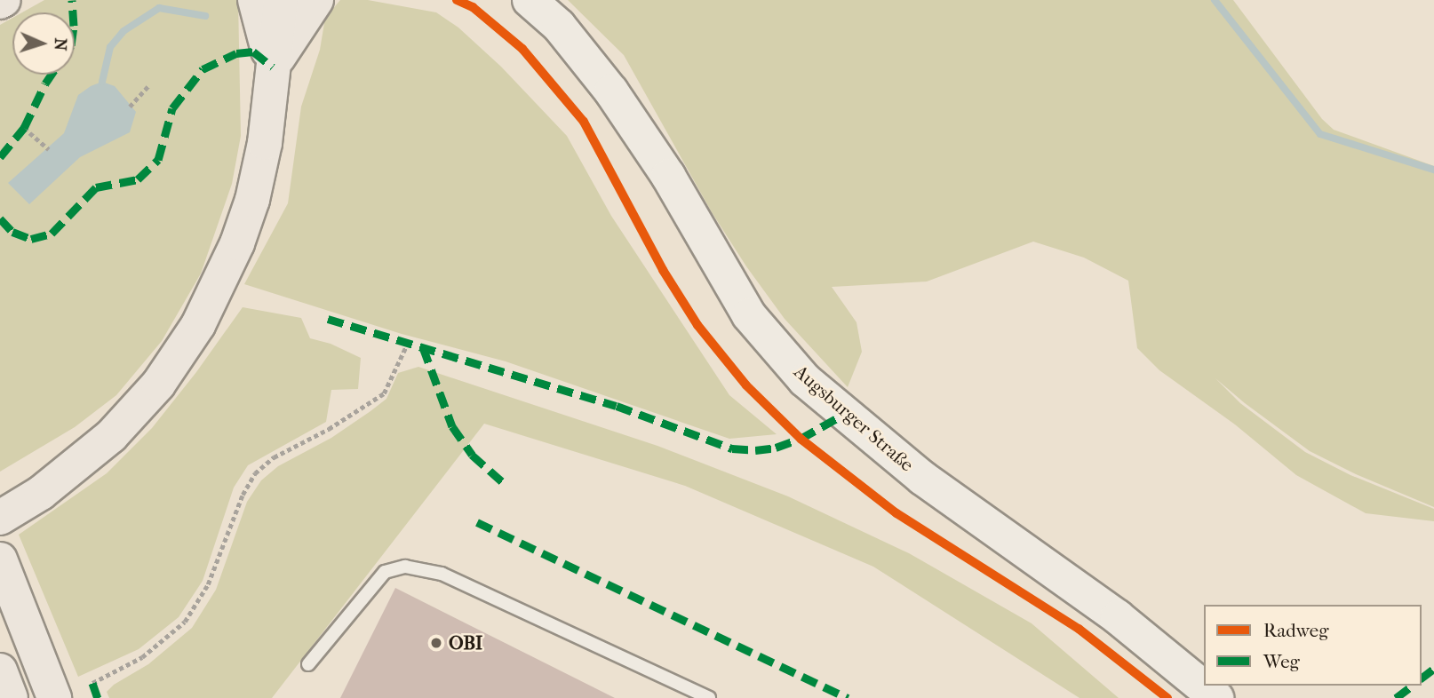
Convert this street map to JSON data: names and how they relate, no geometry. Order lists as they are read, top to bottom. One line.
{"streets":{"main road":["Augsburger Straße"]},"places":["OBI"],"legend":["Radweg","Weg"],"north":"right"}
